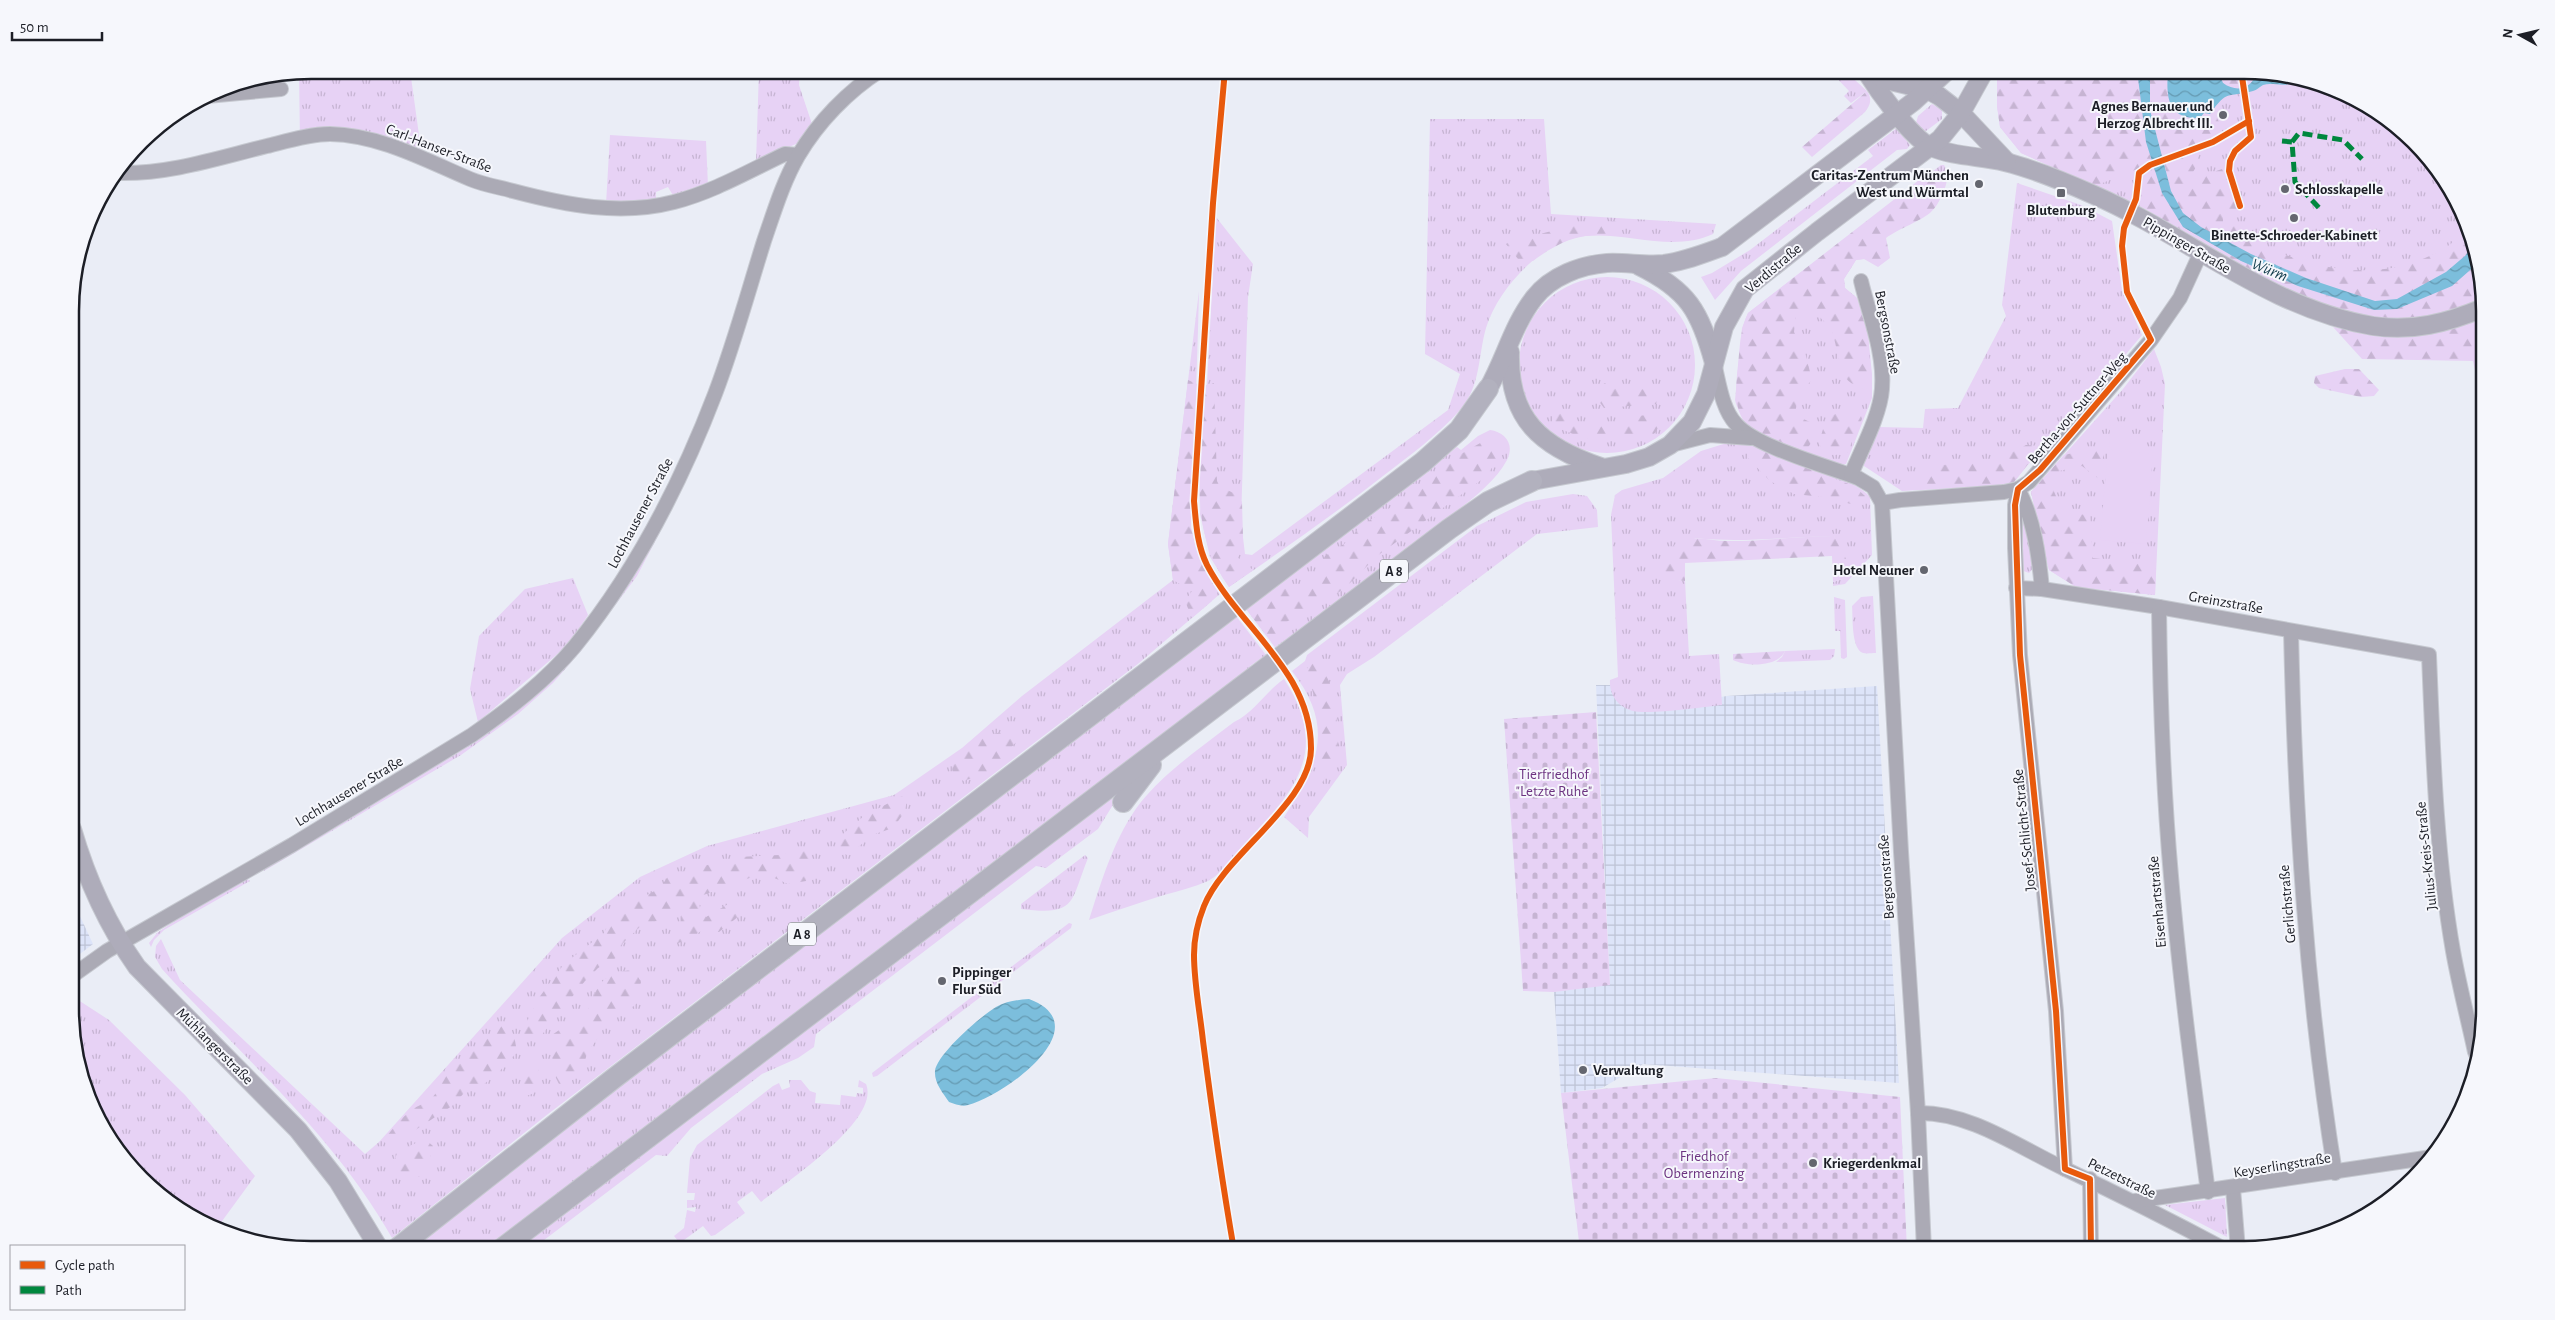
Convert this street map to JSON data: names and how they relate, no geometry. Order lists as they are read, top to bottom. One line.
{"streets":{"highway":["A 8"],"main road":["Pippinger Straße","Verdistraße","Mühlangerstraße"],"street":["Carl-Hanser-Straße","Bergsonstraße","Bertha-von-Suttner-Weg","Lochhausener Straße","Greinzstraße","Josef-Schlicht-Straße","Julius-Kreis-Straße","Eisenhartstraße","Gerlichstraße","Keyserlingstraße","Petzetstraße"]},"crossings":[["Carl-Hanser-Straße","Lochhausener Straße"],["Pippinger Straße","Verdistraße"],["Pippinger Straße","Bertha-von-Suttner-Weg"],["Verdistraße","A 8"],["Bergsonstraße","Petzetstraße"],["Bertha-von-Suttner-Weg","Josef-Schlicht-Straße"],["Lochhausener Straße","Mühlangerstraße"],["Greinzstraße","Josef-Schlicht-Straße"],["Greinzstraße","Julius-Kreis-Straße"],["Greinzstraße","Eisenhartstraße"],["Greinzstraße","Gerlichstraße"],["Josef-Schlicht-Straße","Petzetstraße"],["Eisenhartstraße","Keyserlingstraße"],["Gerlichstraße","Keyserlingstraße"],["Keyserlingstraße","Petzetstraße"]],"water":["Würm"],"parks":["Tierfriedhof \"Letzte Ruhe\"","Friedhof Obermenzing"],"places":{"other":["Agnes Bernauer und Herzog Albrecht III.","Caritas-Zentrum München West und Würmtal","Schlosskapelle","Binette-Schroeder-Kabinett","Hotel Neuner","Pippinger Flur Süd","Verwaltung","Kriegerdenkmal"],"transit":["Blutenburg"]},"legend":["Cycle path","Path"],"scale_bar":"50 m","north":"left"}
